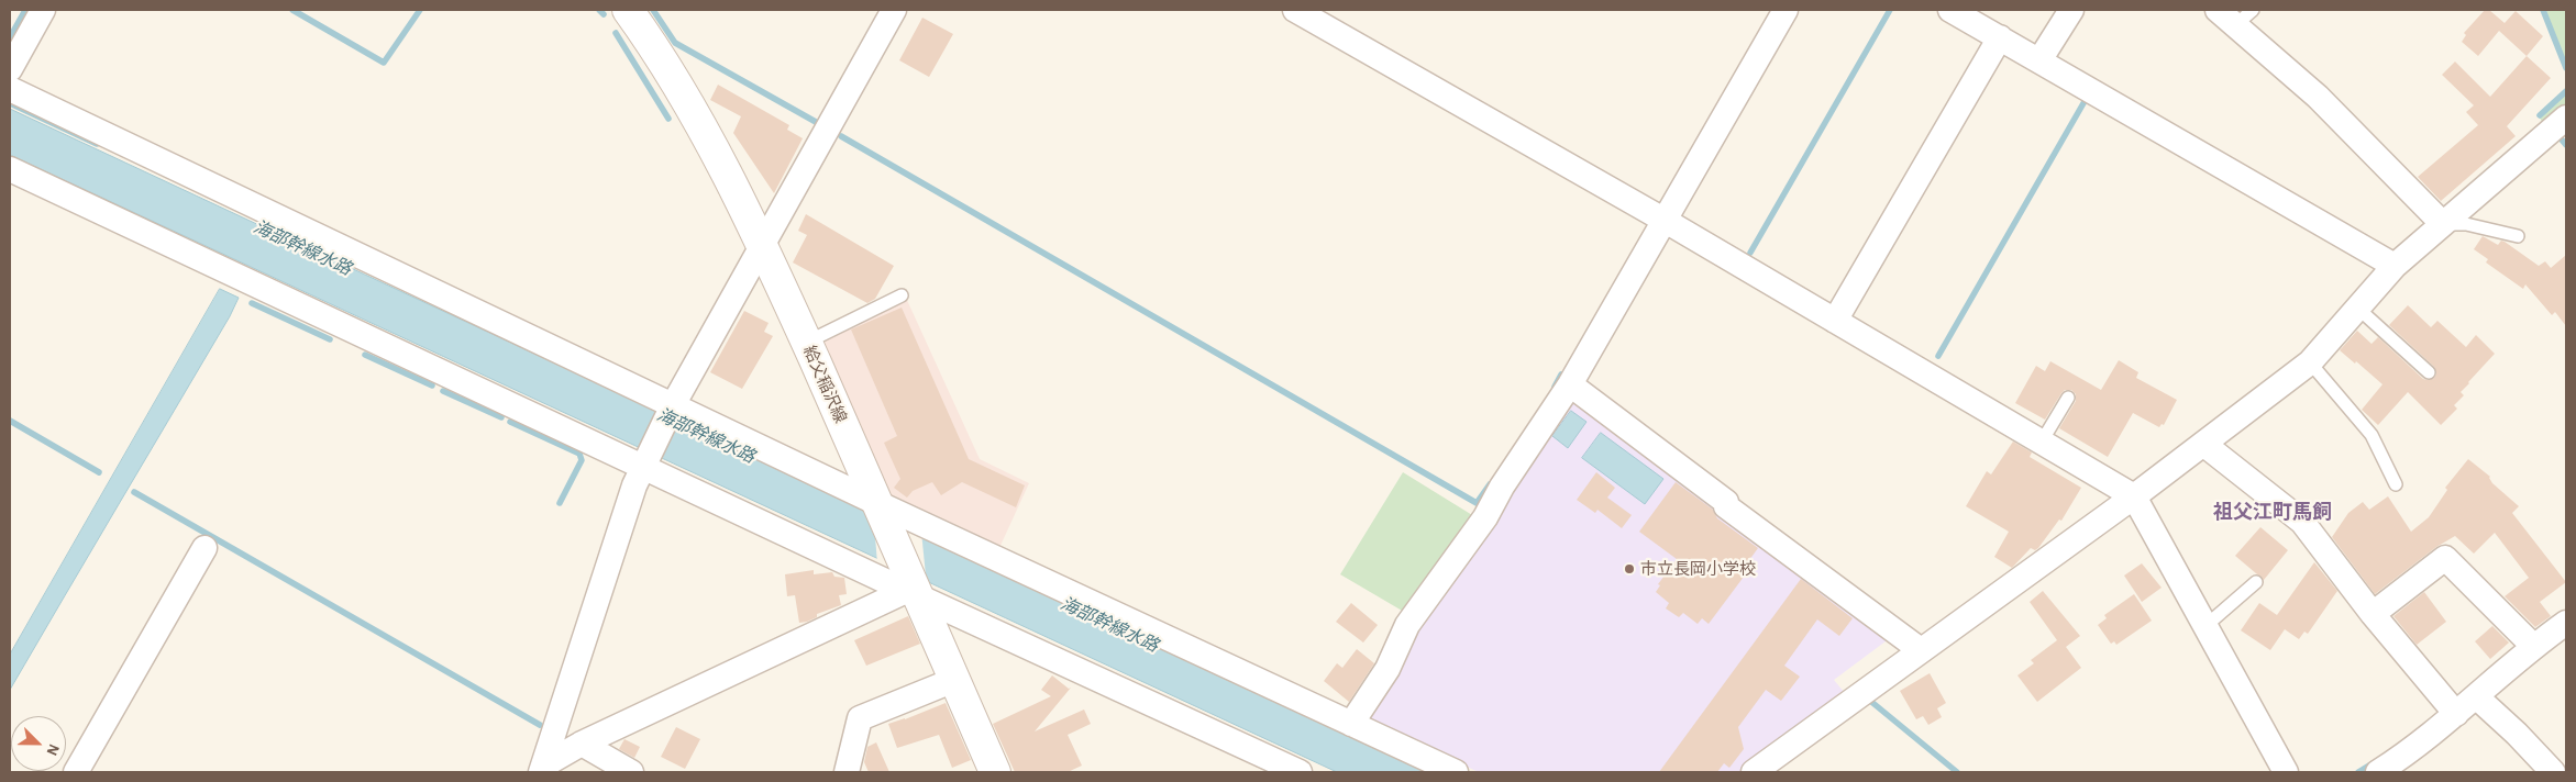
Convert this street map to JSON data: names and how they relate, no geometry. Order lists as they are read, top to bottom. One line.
{"streets":{"main road":["給父稲沢線"]},"districts":["祖父江町馬飼"],"water":["海部幹線水路"],"places":["市立長岡小学校"],"north":"bottom right"}
